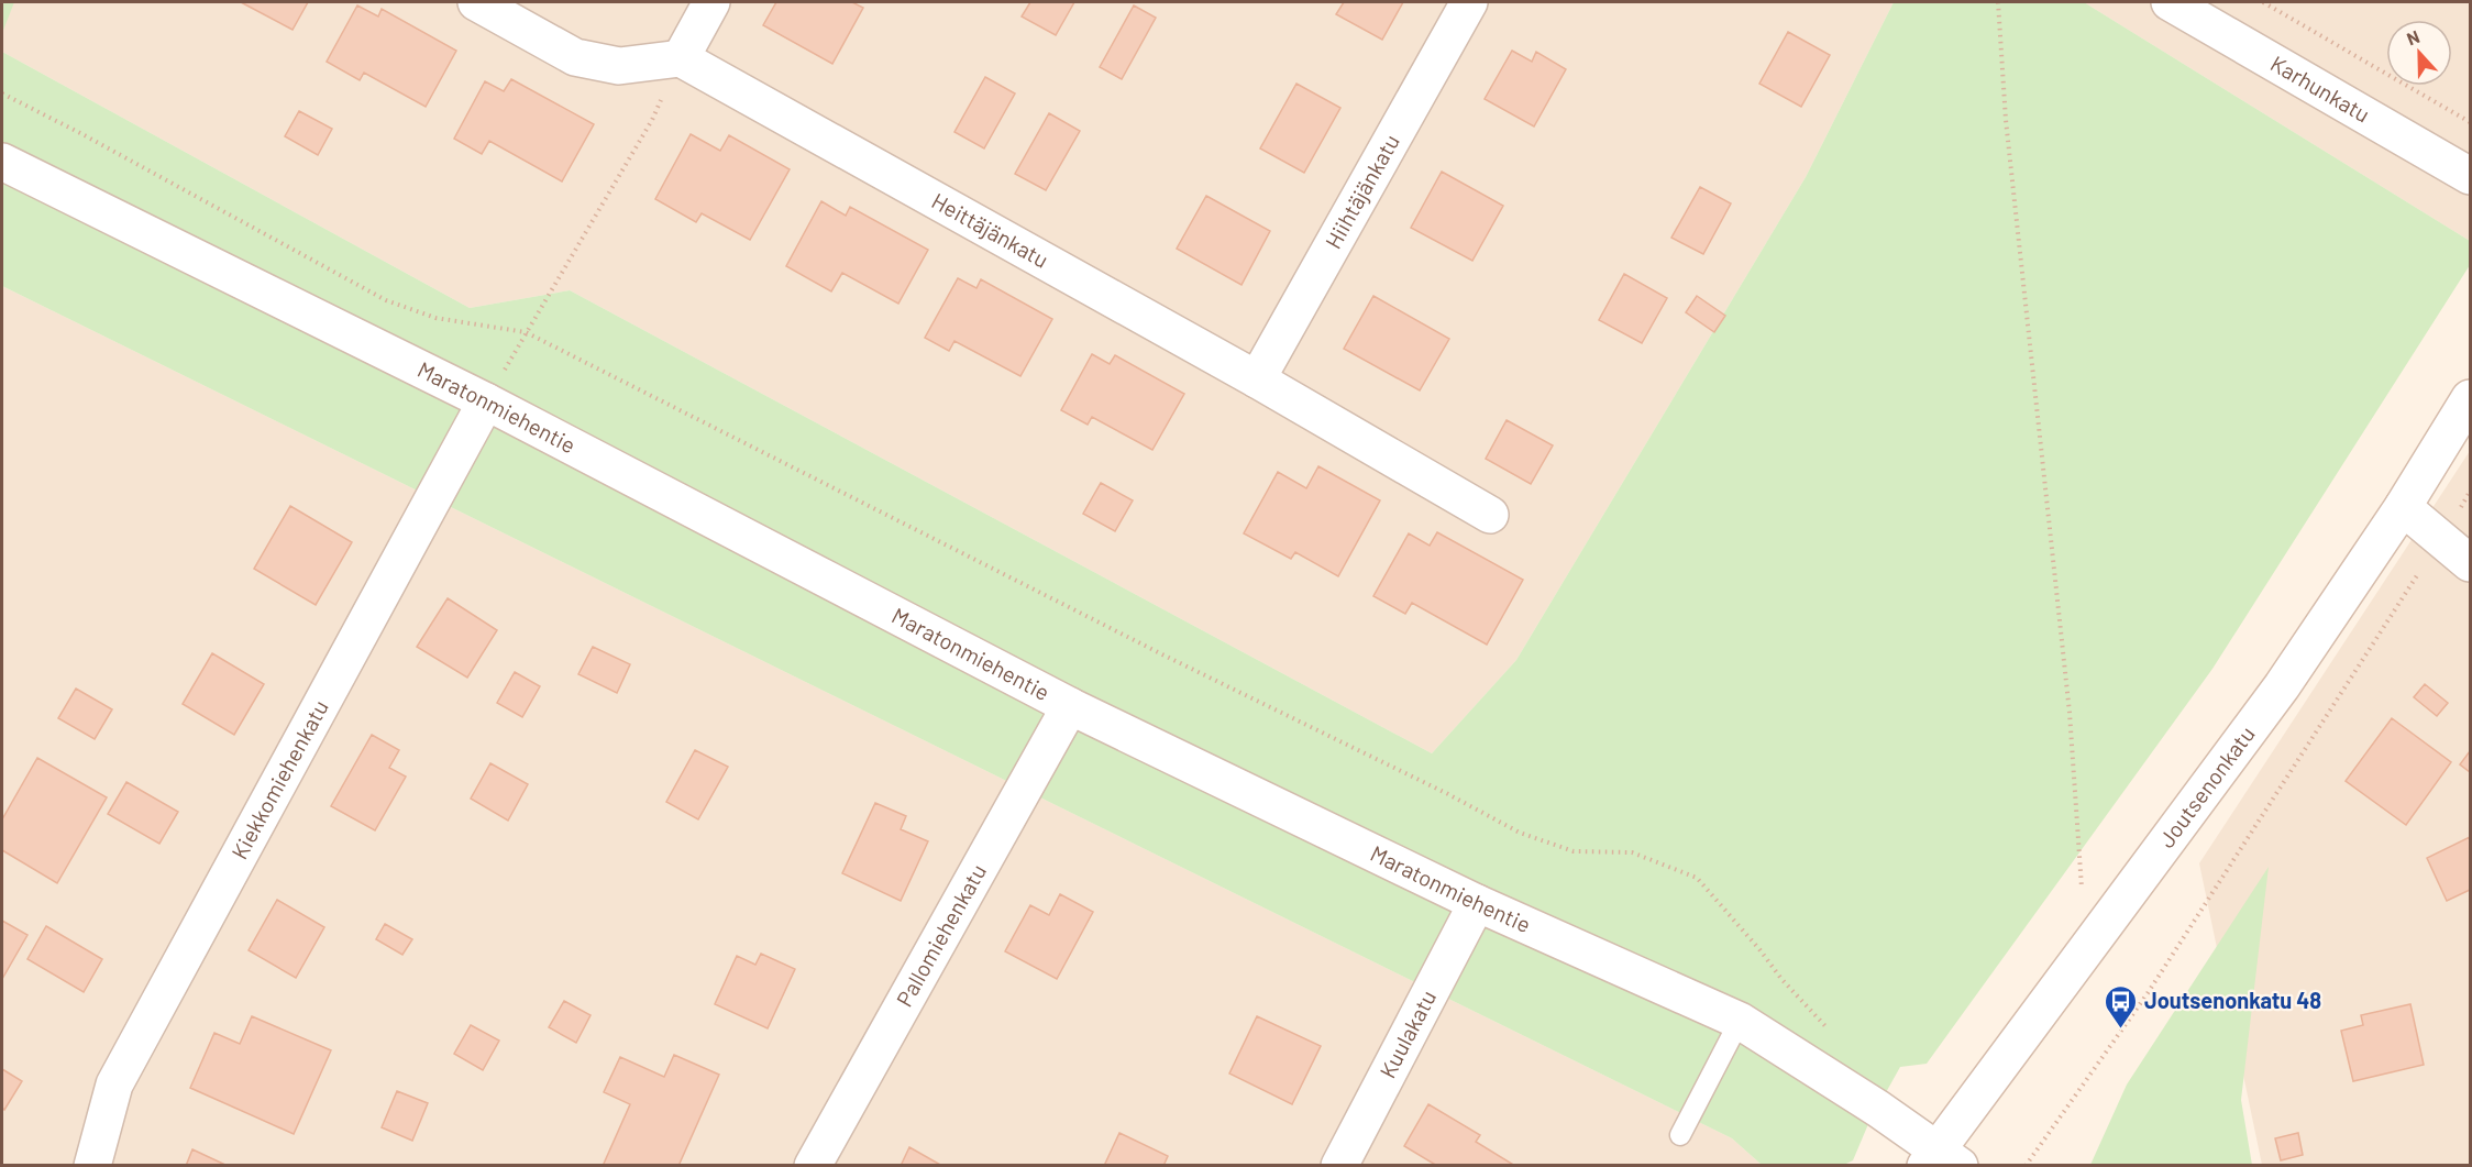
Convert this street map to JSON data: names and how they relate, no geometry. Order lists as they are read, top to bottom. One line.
{"streets":{"street":["Karhunkatu","Hiihtäjänkatu","Heittäjänkatu","Maratonmiehentie","Kiekkomiehenkatu","Joutsenonkatu","Pallomiehenkatu","Kuulakatu"]},"crossings":[["Hiihtäjänkatu","Heittäjänkatu"],["Maratonmiehentie","Kiekkomiehenkatu"],["Maratonmiehentie","Joutsenonkatu"],["Maratonmiehentie","Pallomiehenkatu"],["Maratonmiehentie","Kuulakatu"]],"places":{"bus stop":["Joutsenonkatu 48"]},"north":"top"}
